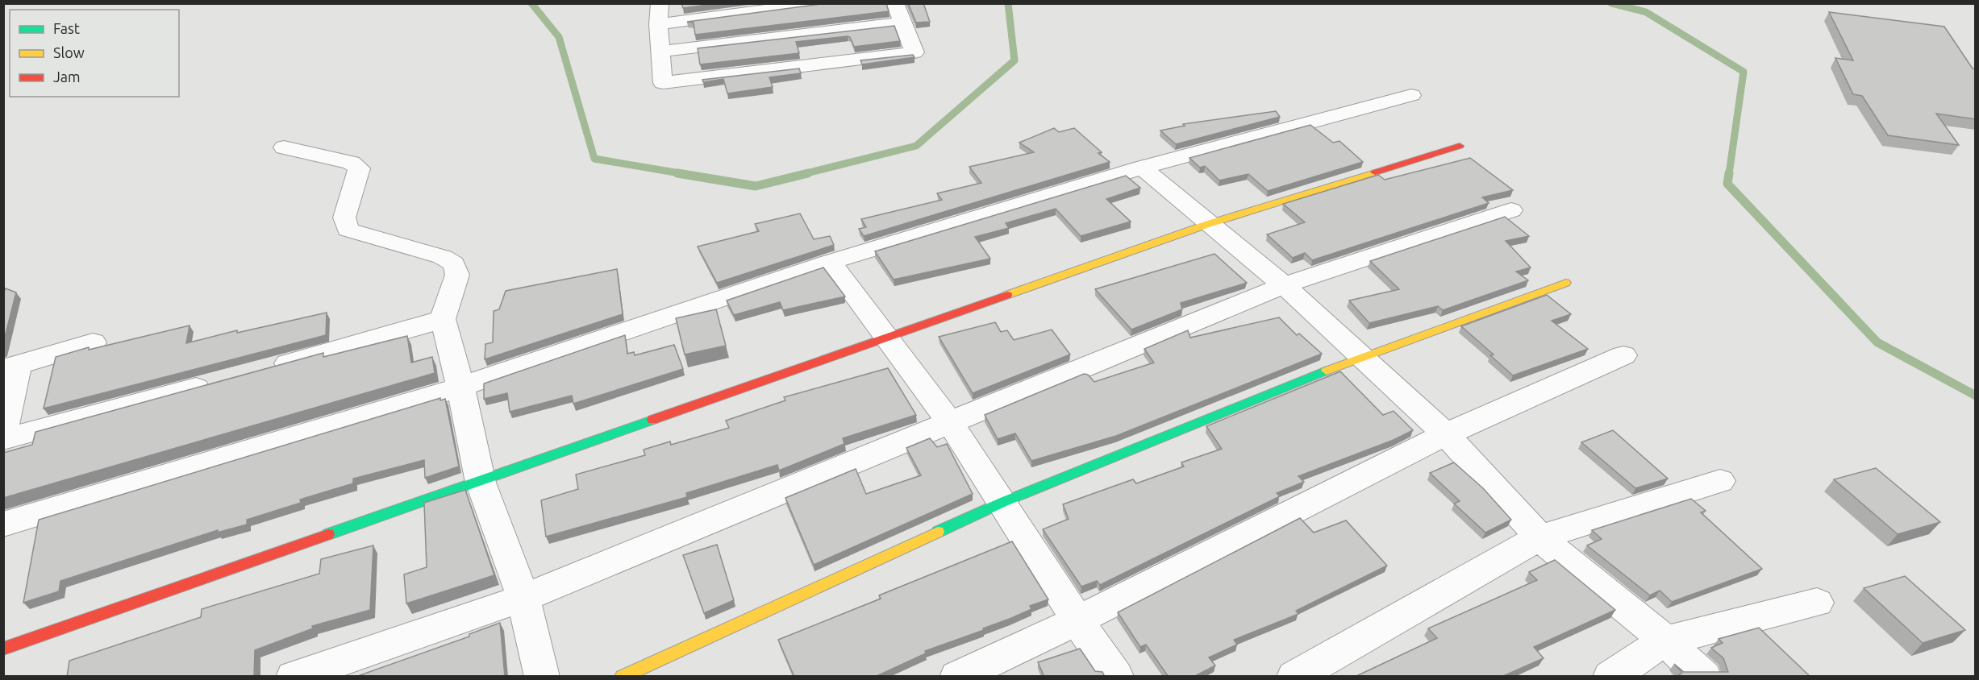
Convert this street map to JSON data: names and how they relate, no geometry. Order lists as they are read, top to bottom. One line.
{"legend":["Fast","Slow","Jam"]}
